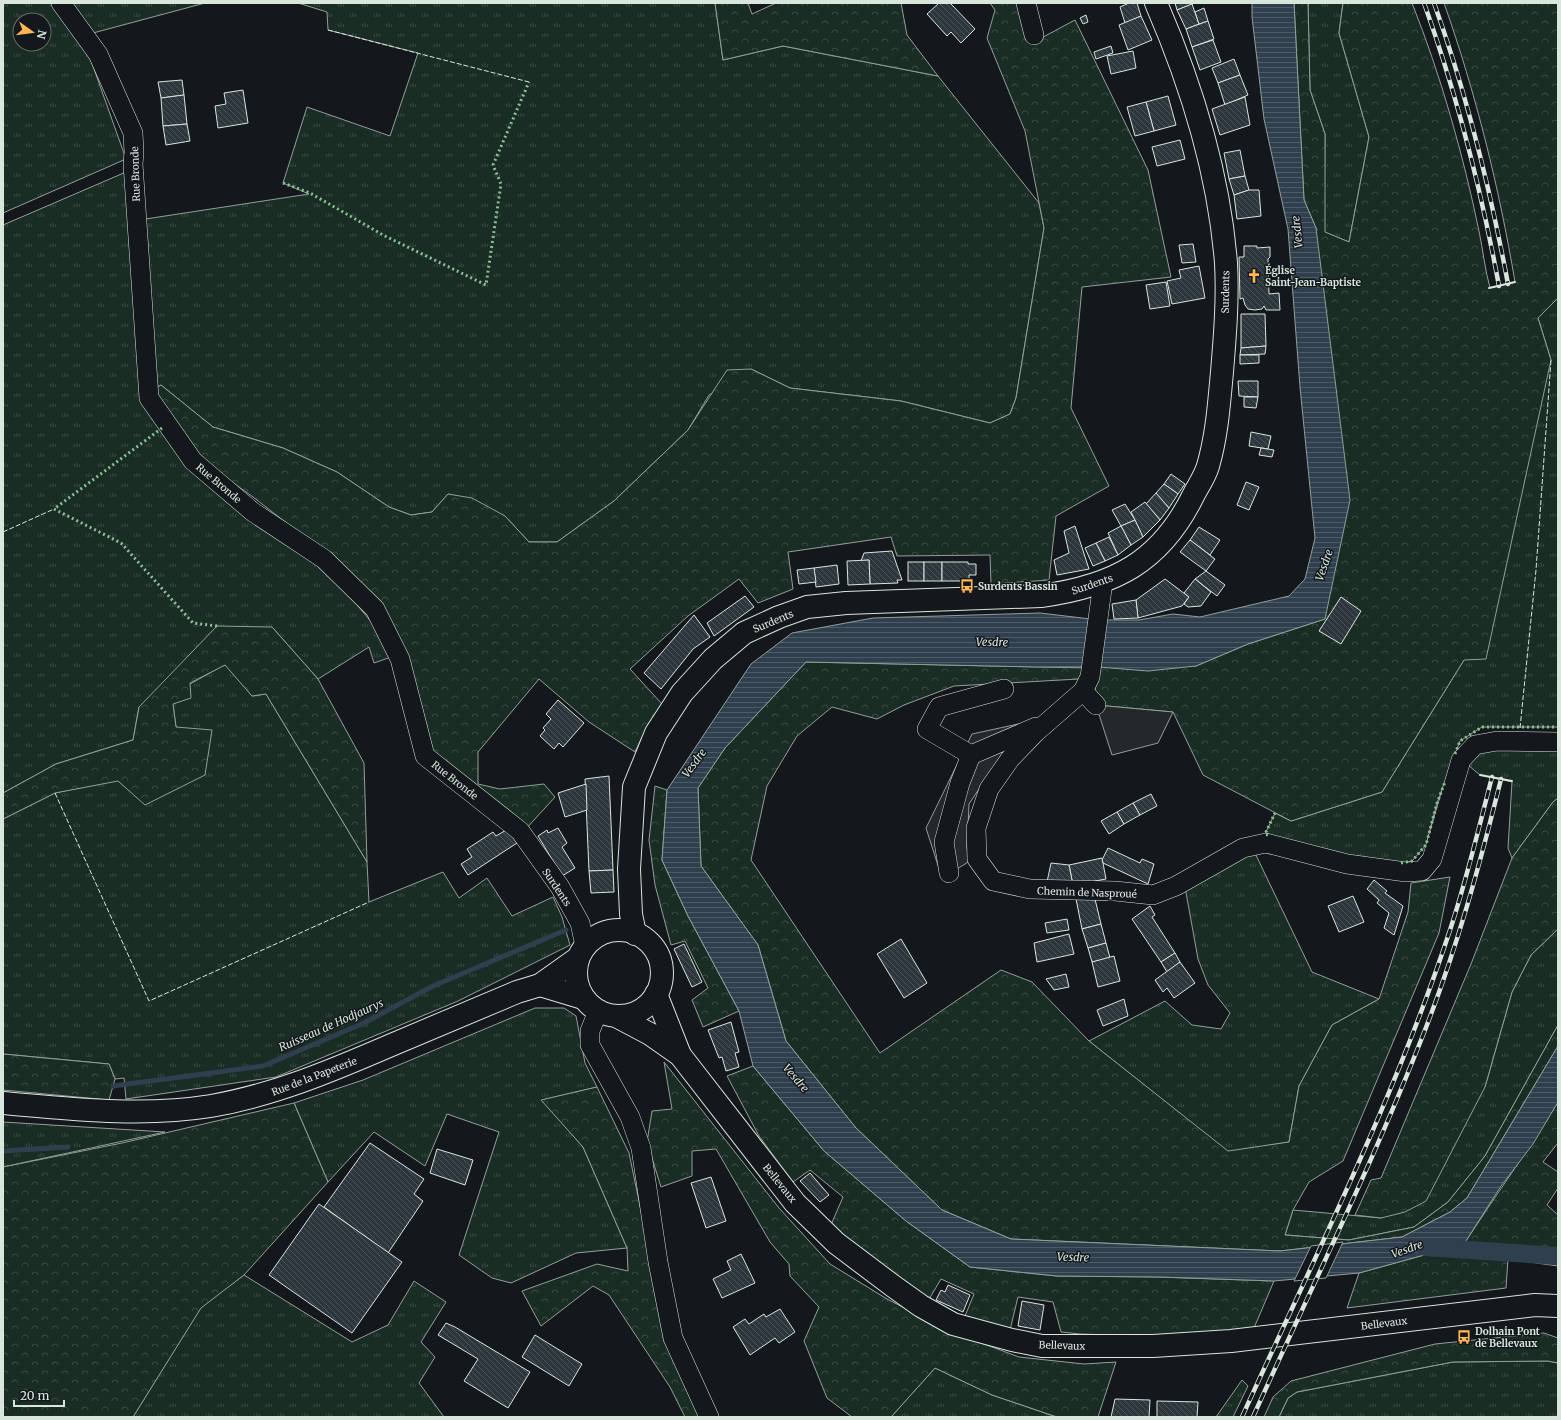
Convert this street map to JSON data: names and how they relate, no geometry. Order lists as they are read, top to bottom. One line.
{"streets":{"main road":["Surdents","Rue de la Papeterie","Bellevaux"],"street":["Rue Bronde","Chemin de Nasproué"]},"crossings":[["Rue Bronde","Surdents"],["Surdents","Chemin de Nasproué"],["Surdents","Rue de la Papeterie"],["Surdents","Bellevaux"],["Rue de la Papeterie","Bellevaux"]],"water":["Vesdre","Ruisseau de Hodjaurys"],"places":{"church":["Église Saint-Jean-Baptiste"],"bus stop":["Surdents Bassin","Dolhain Pont de Bellevaux"]},"scale_bar":"20 m","north":"right"}
